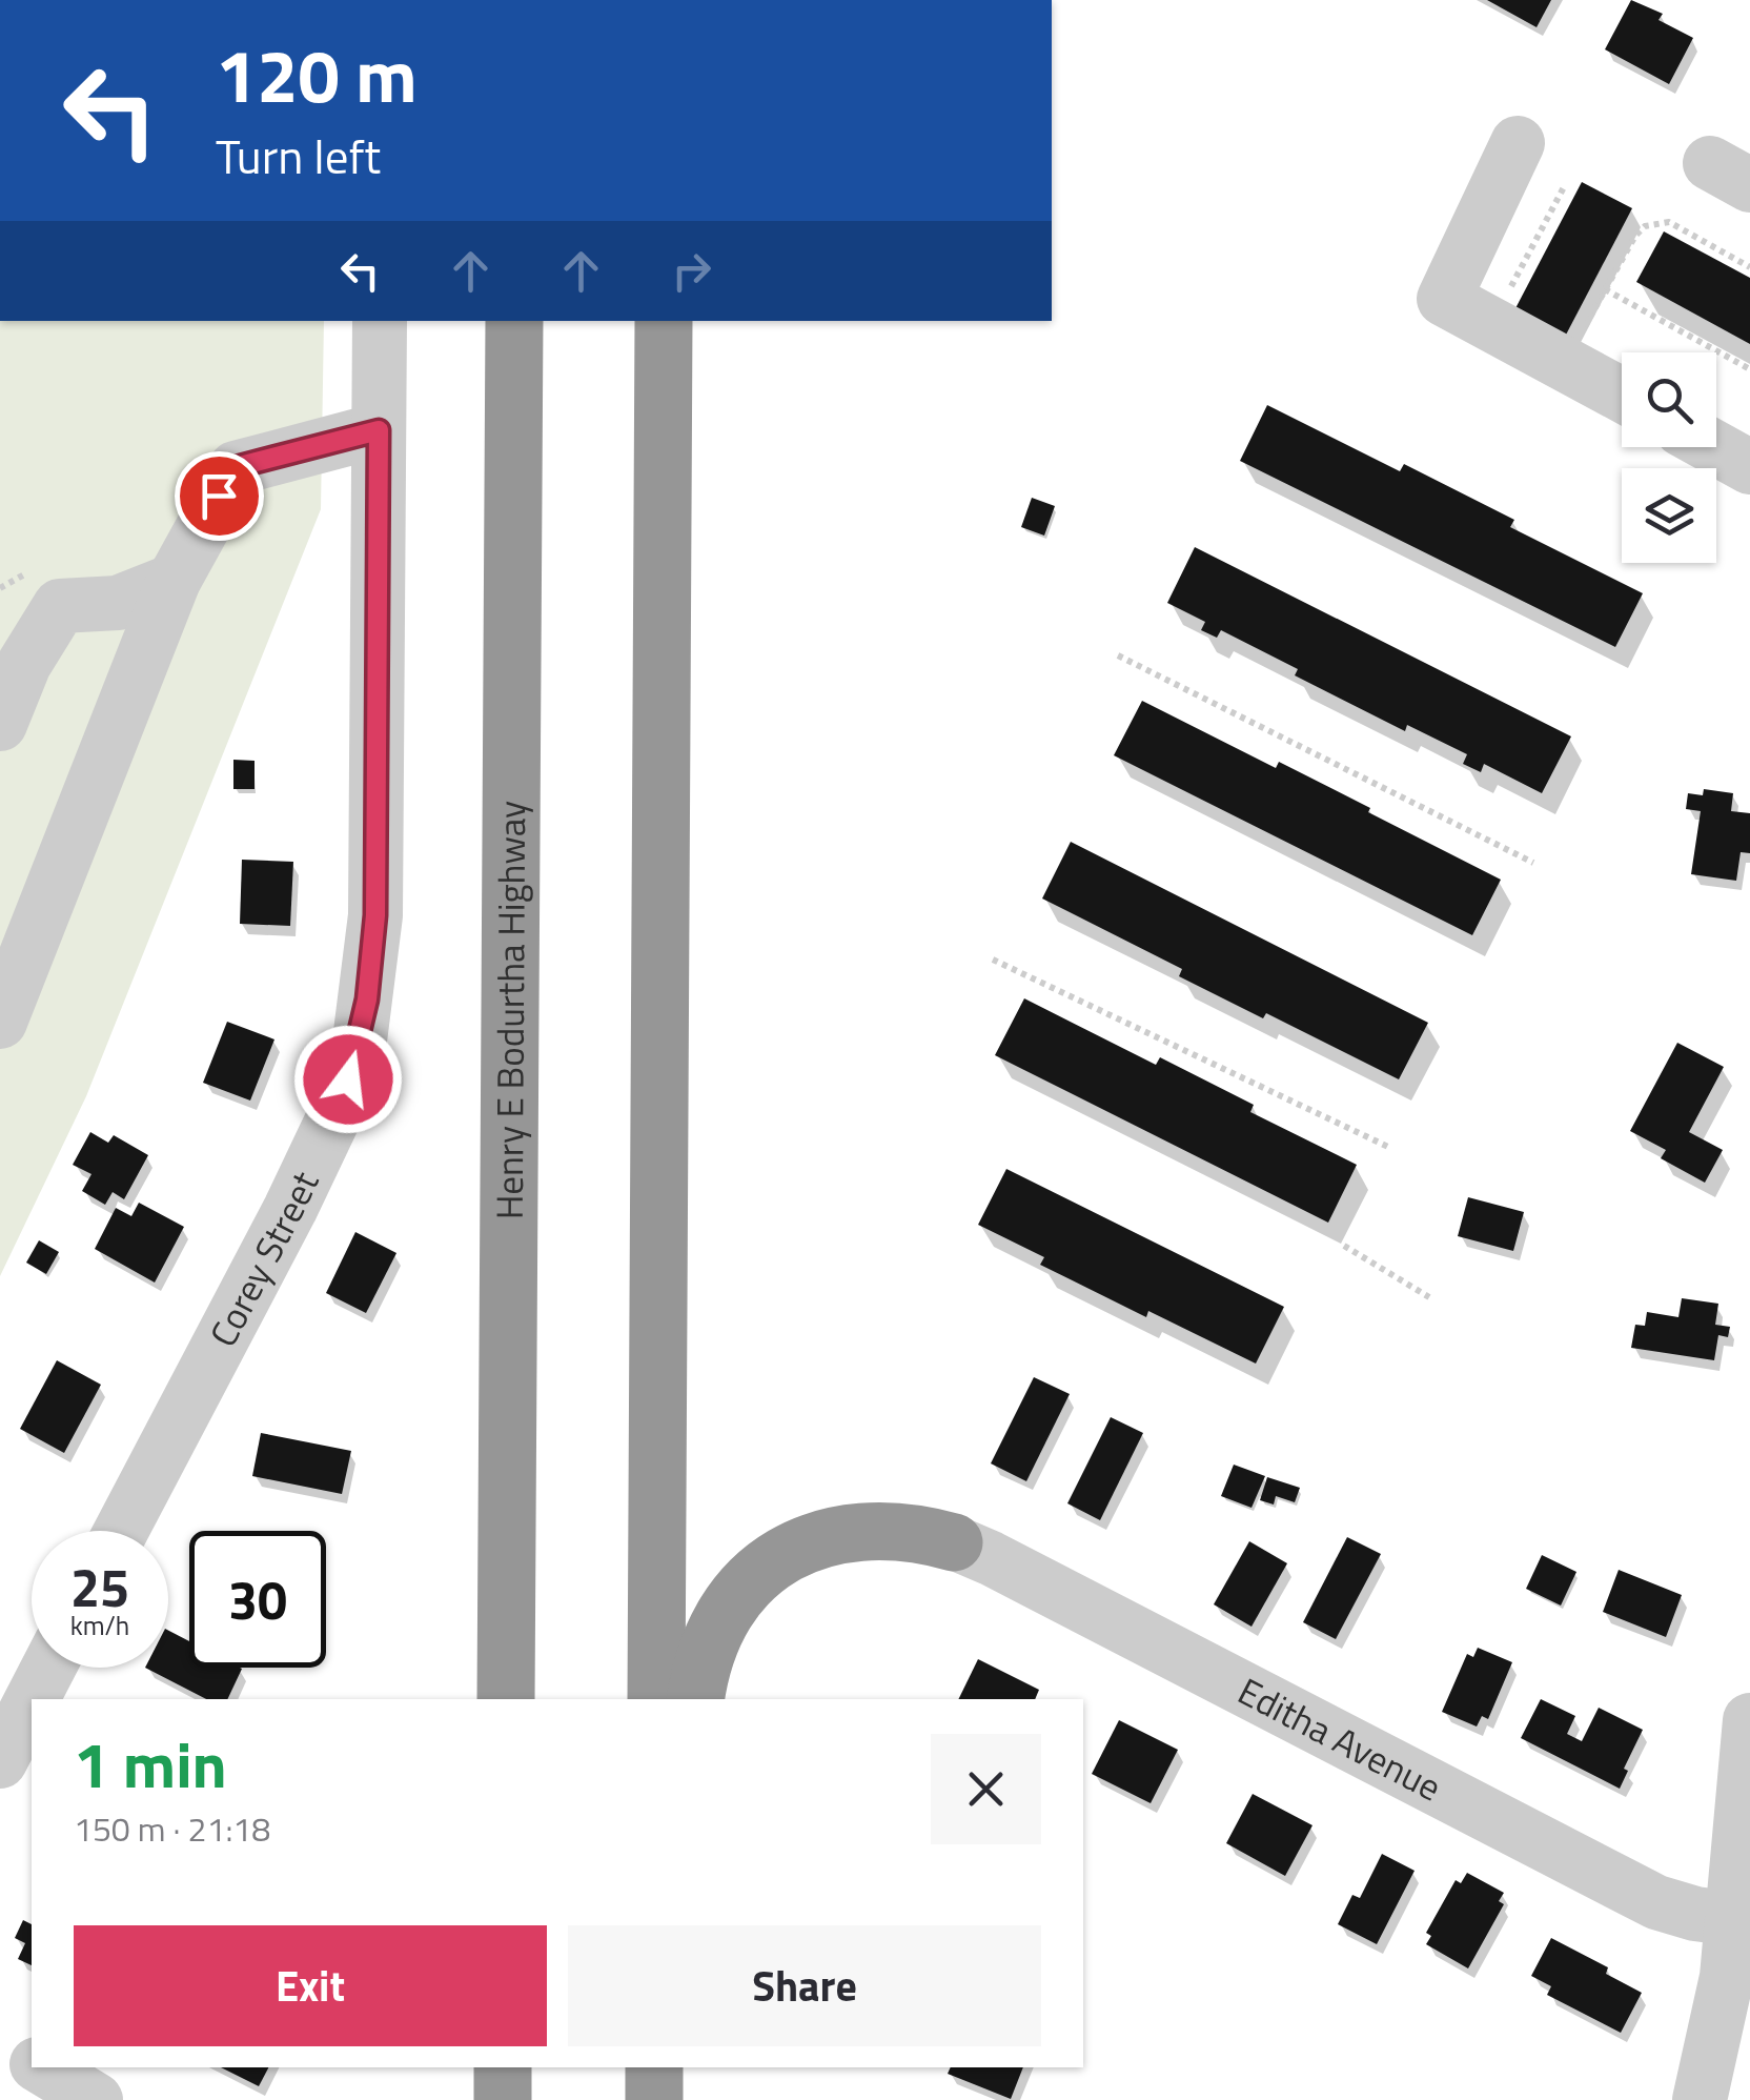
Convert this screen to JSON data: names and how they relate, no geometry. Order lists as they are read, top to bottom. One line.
{"streets":{"highway":["Henry E Bodurtha Highway"],"street":["Corey Street","Editha Avenue"]},"page":{"turn":["120 m","Turn left"],"speed":"25 km/h","limit":"30","heading":["1 min","150 m · 21:18"],"buttons":["Exit","Share"]}}
